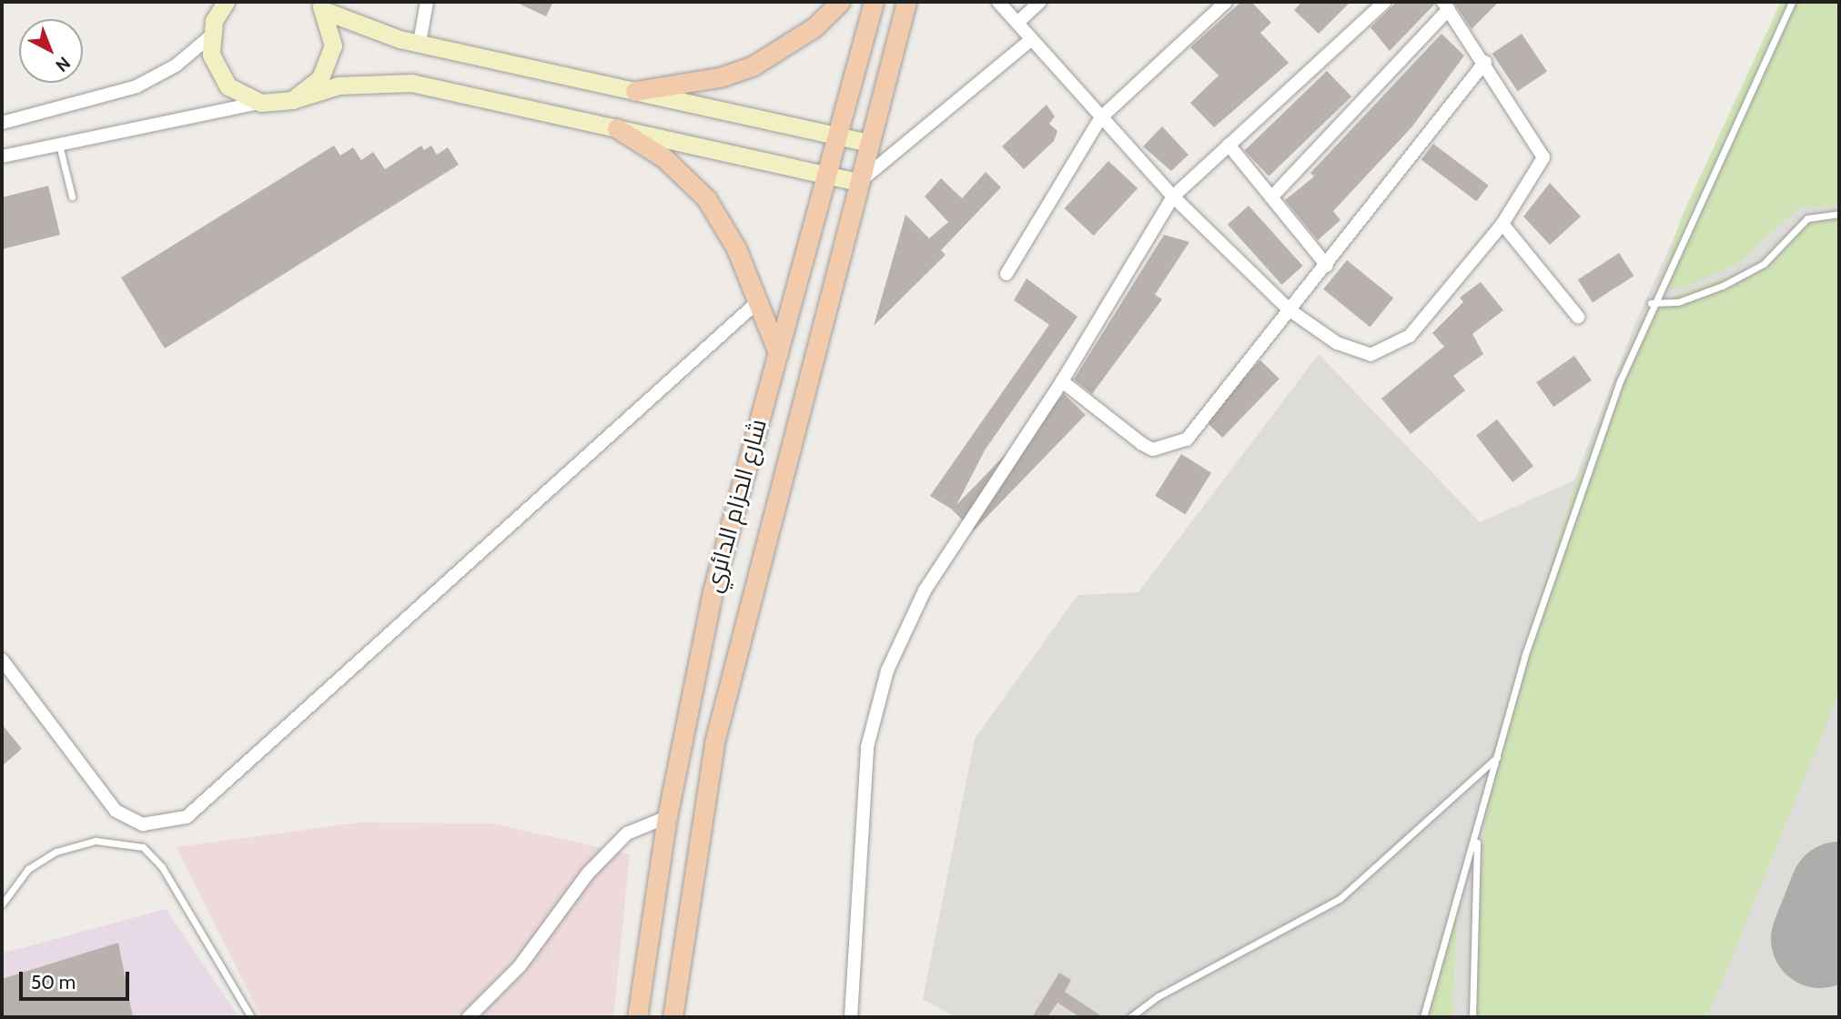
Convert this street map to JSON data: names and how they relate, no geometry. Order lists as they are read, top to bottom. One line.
{"streets":{"main road":["شارع الحزام الدائري"]},"scale_bar":"50 m","north":"bottom right"}
